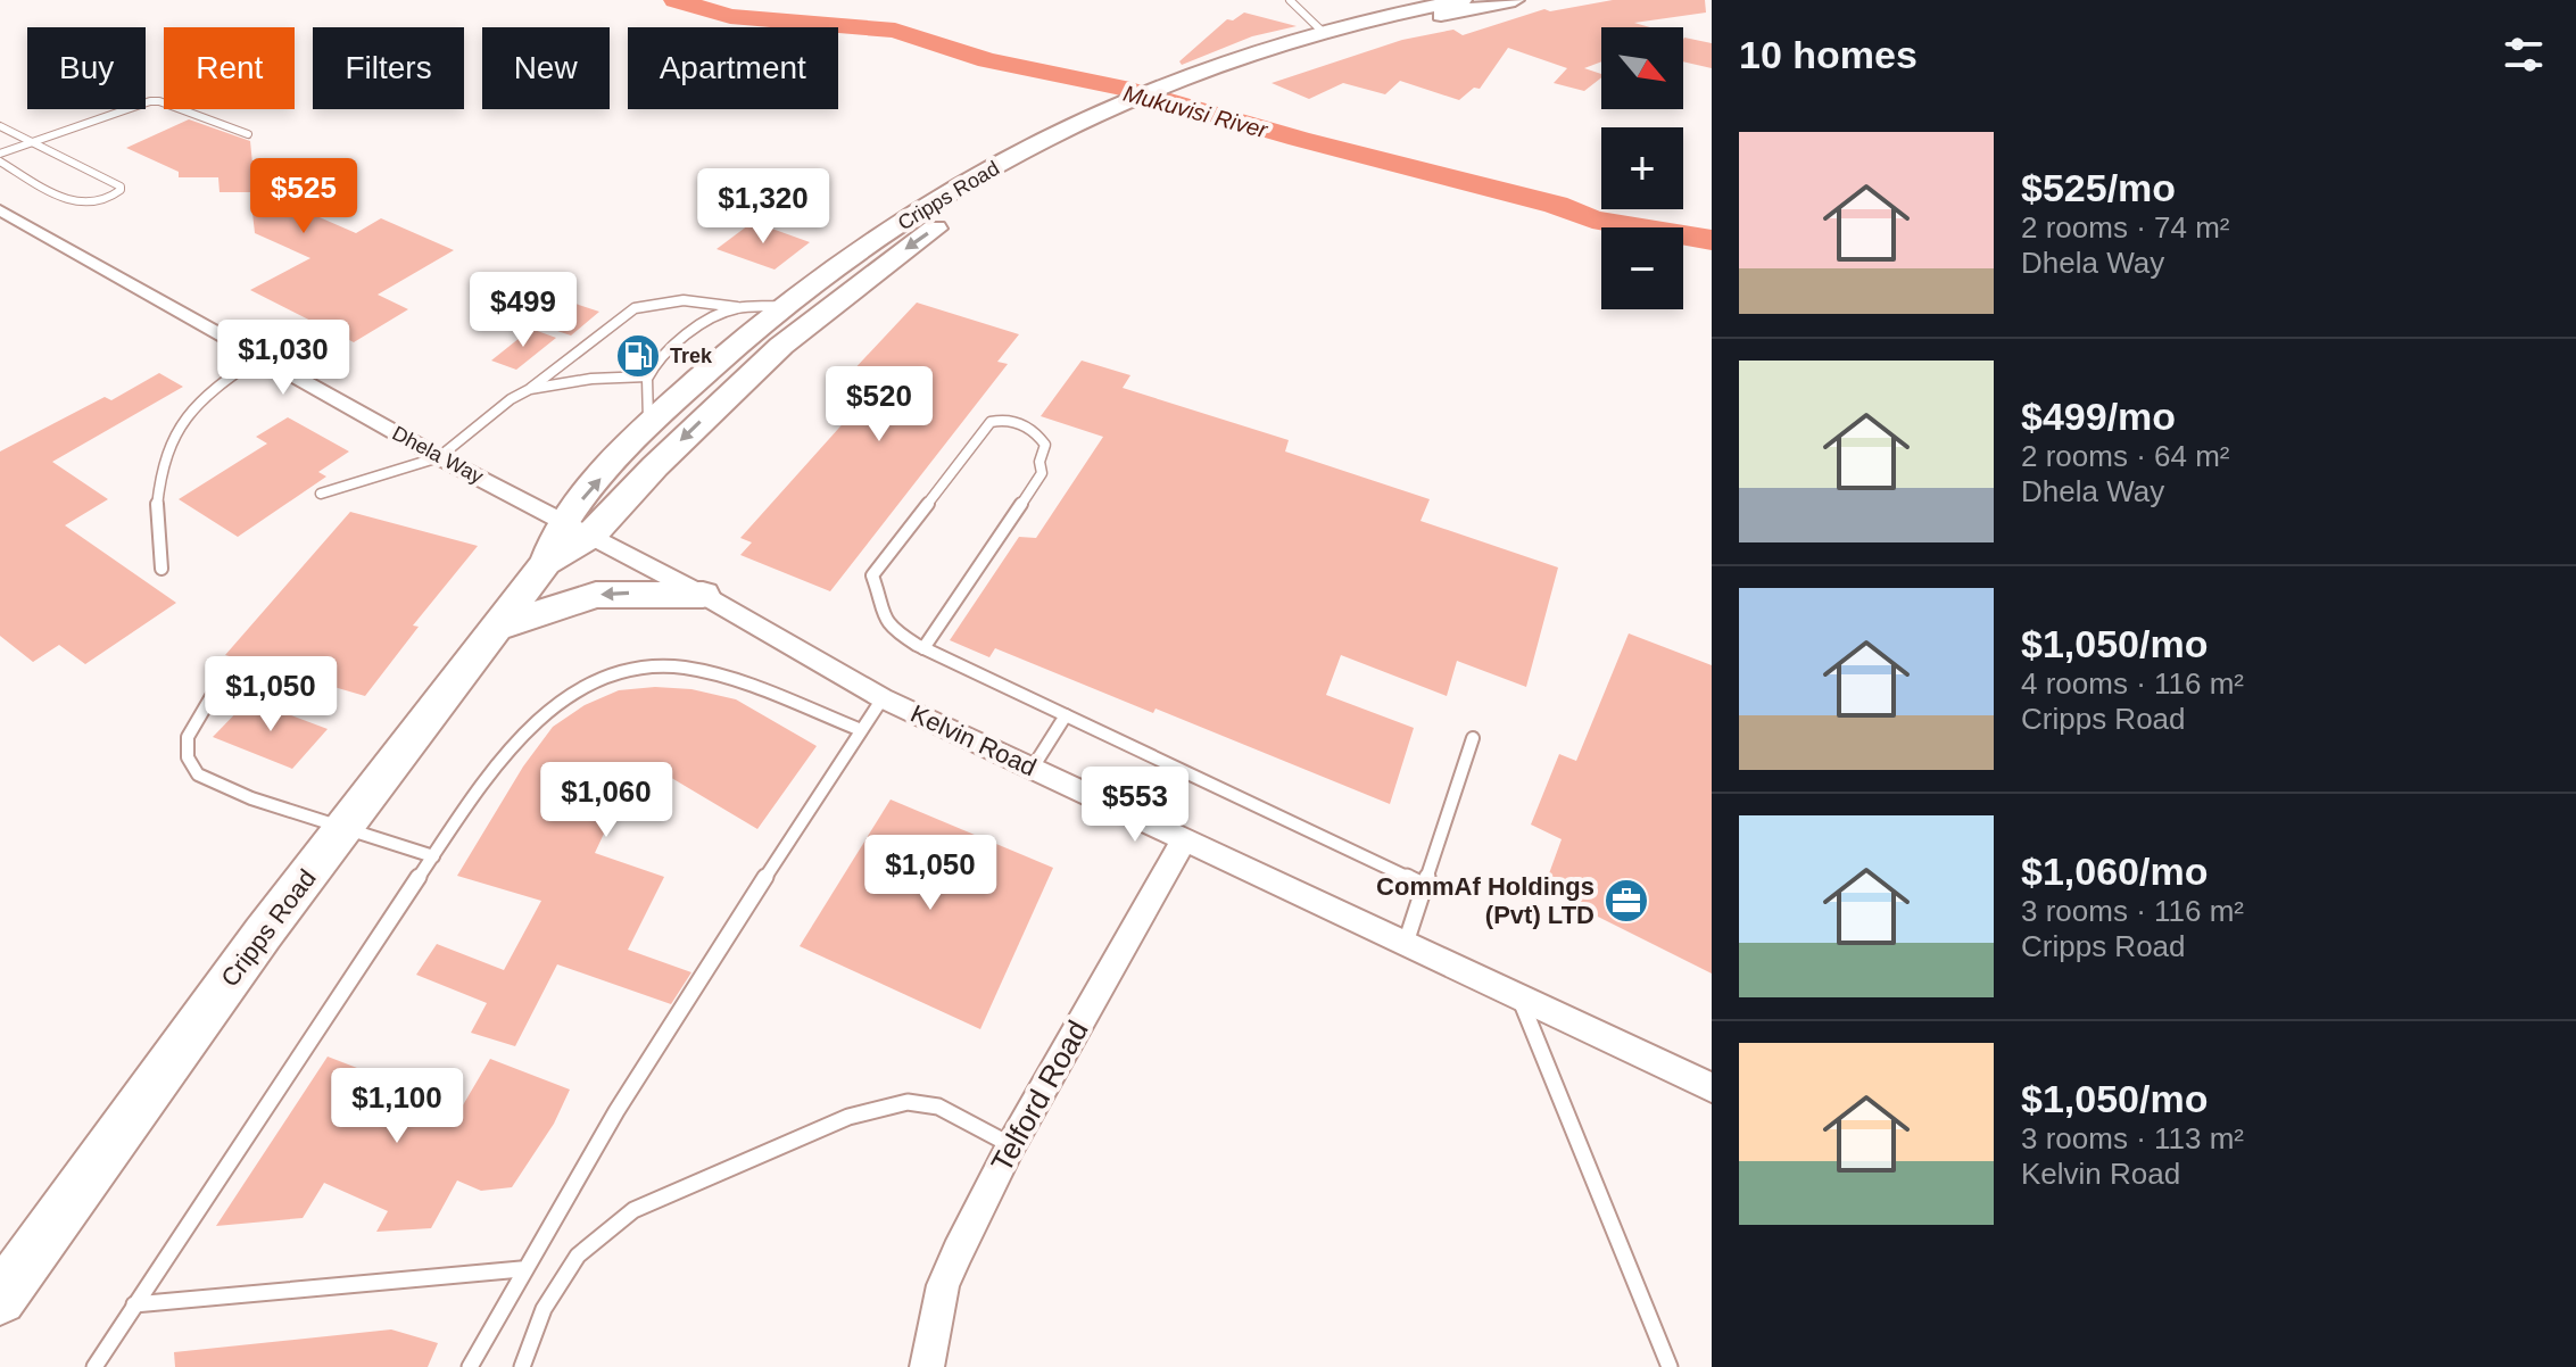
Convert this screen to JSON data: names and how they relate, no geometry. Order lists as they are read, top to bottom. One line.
{"streets":{"main road":["Cripps Road"],"street":["Dhela Way","Kelvin Road","Telford Road"]},"crossings":[["Cripps Road","Dhela Way"],["Cripps Road","Kelvin Road"],["Dhela Way","Kelvin Road"],["Kelvin Road","Telford Road"]],"water":["Mukuvisi River"],"places":{"fuel station":["Trek"],"office":["CommAf Holdings (Pvt) LTD"]},"north":"bottom right","page":{"heading":"10 homes","map_buttons":["+","−"],"chip":["Buy","Rent","Filters","New","Apartment"],"list":[{"name":"$525/mo","note":"2 rooms · 74 m² · Dhela Way"},{"name":"$499/mo","note":"2 rooms · 64 m² · Dhela Way"},{"name":"$1,050/mo","note":"4 rooms · 116 m² · Cripps Road"},{"name":"$1,060/mo","note":"3 rooms · 116 m² · Cripps Road"},{"name":"$1,050/mo","note":"3 rooms · 113 m² · Kelvin Road"}],"price":["$525","$1,320","$499","$1,030","$520","$1,050","$1,060","$553","$1,050","$1,100"]}}
